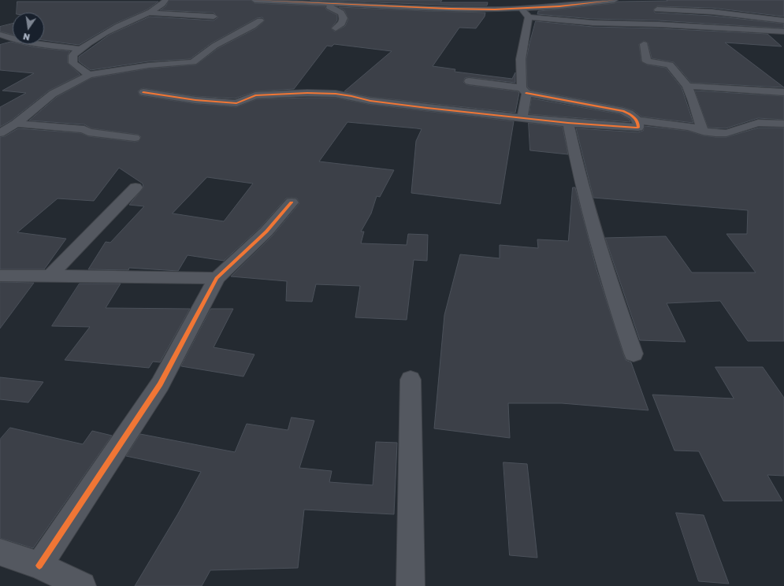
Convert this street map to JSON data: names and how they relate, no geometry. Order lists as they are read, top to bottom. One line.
{"north":"bottom"}
